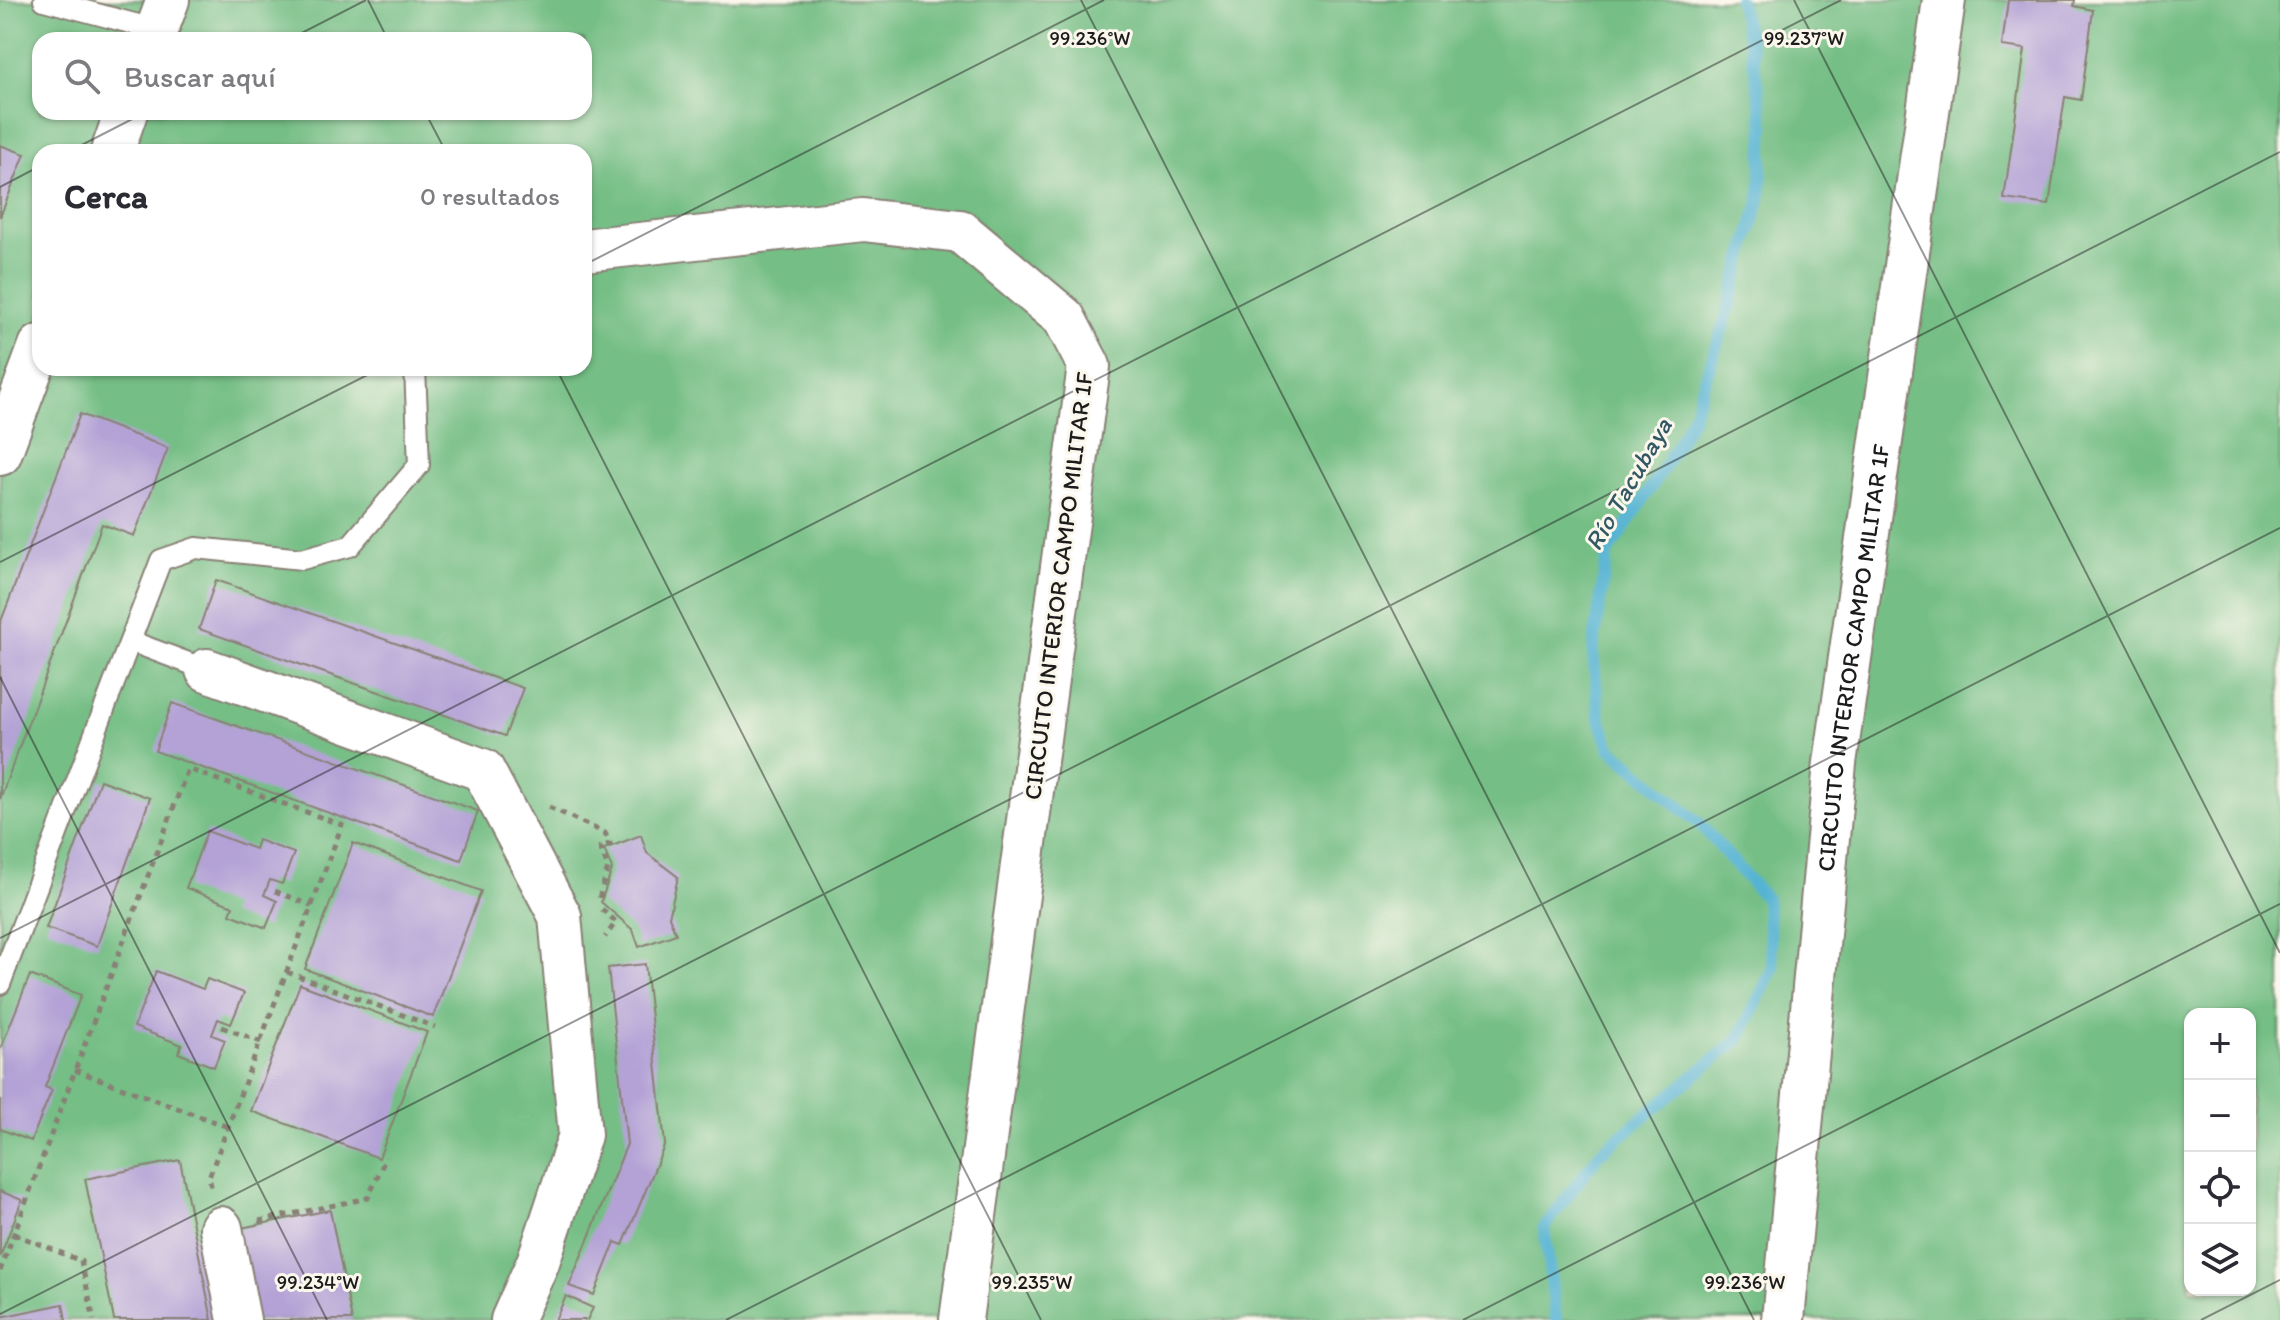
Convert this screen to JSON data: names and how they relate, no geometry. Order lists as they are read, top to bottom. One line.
{"streets":{"street":["CIRCUITO INTERIOR CAMPO MILITAR 1F"]},"water":["Río Tacubaya"],"page":{"search":"Buscar aquí","heading":["Cerca","0 resultados"],"map_buttons":["+","−"]},"coordinates":["99.236°W","99.237°W","99.234°W","99.235°W"]}
